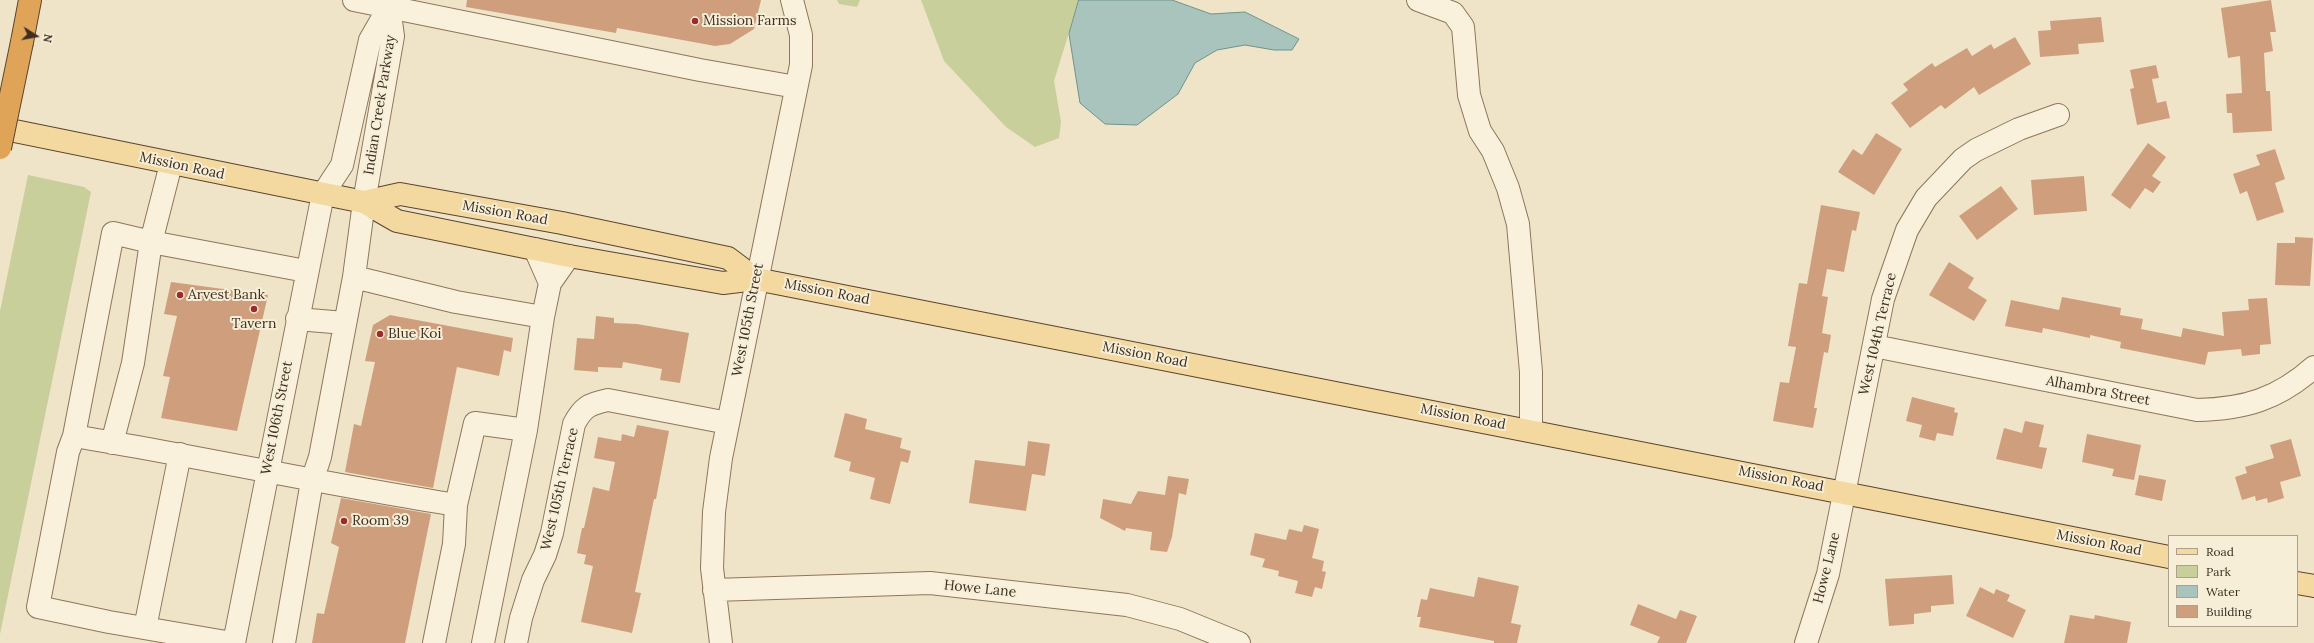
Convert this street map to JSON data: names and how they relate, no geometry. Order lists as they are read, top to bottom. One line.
{"streets":{"main road":["Mission Road"],"street":["Indian Creek Parkway","West 105th Street","West 104th Terrace","Alhambra Street","West 106th Street","West 105th Terrace","Howe Lane"]},"crossings":[["Indian Creek Parkway","Mission Road"],["Indian Creek Parkway","West 106th Street"],["Mission Road","West 105th Street"],["Mission Road","West 104th Terrace"],["Mission Road","West 106th Street"],["Mission Road","Howe Lane"],["West 105th Street","West 105th Terrace"],["West 105th Street","Howe Lane"],["West 104th Terrace","Alhambra Street"],["West 104th Terrace","Howe Lane"]],"places":["Mission Farms","Arvest Bank","Tavern","Blue Koi","Room 39"],"legend":["Road","Park","Water","Building"],"north":"right"}
